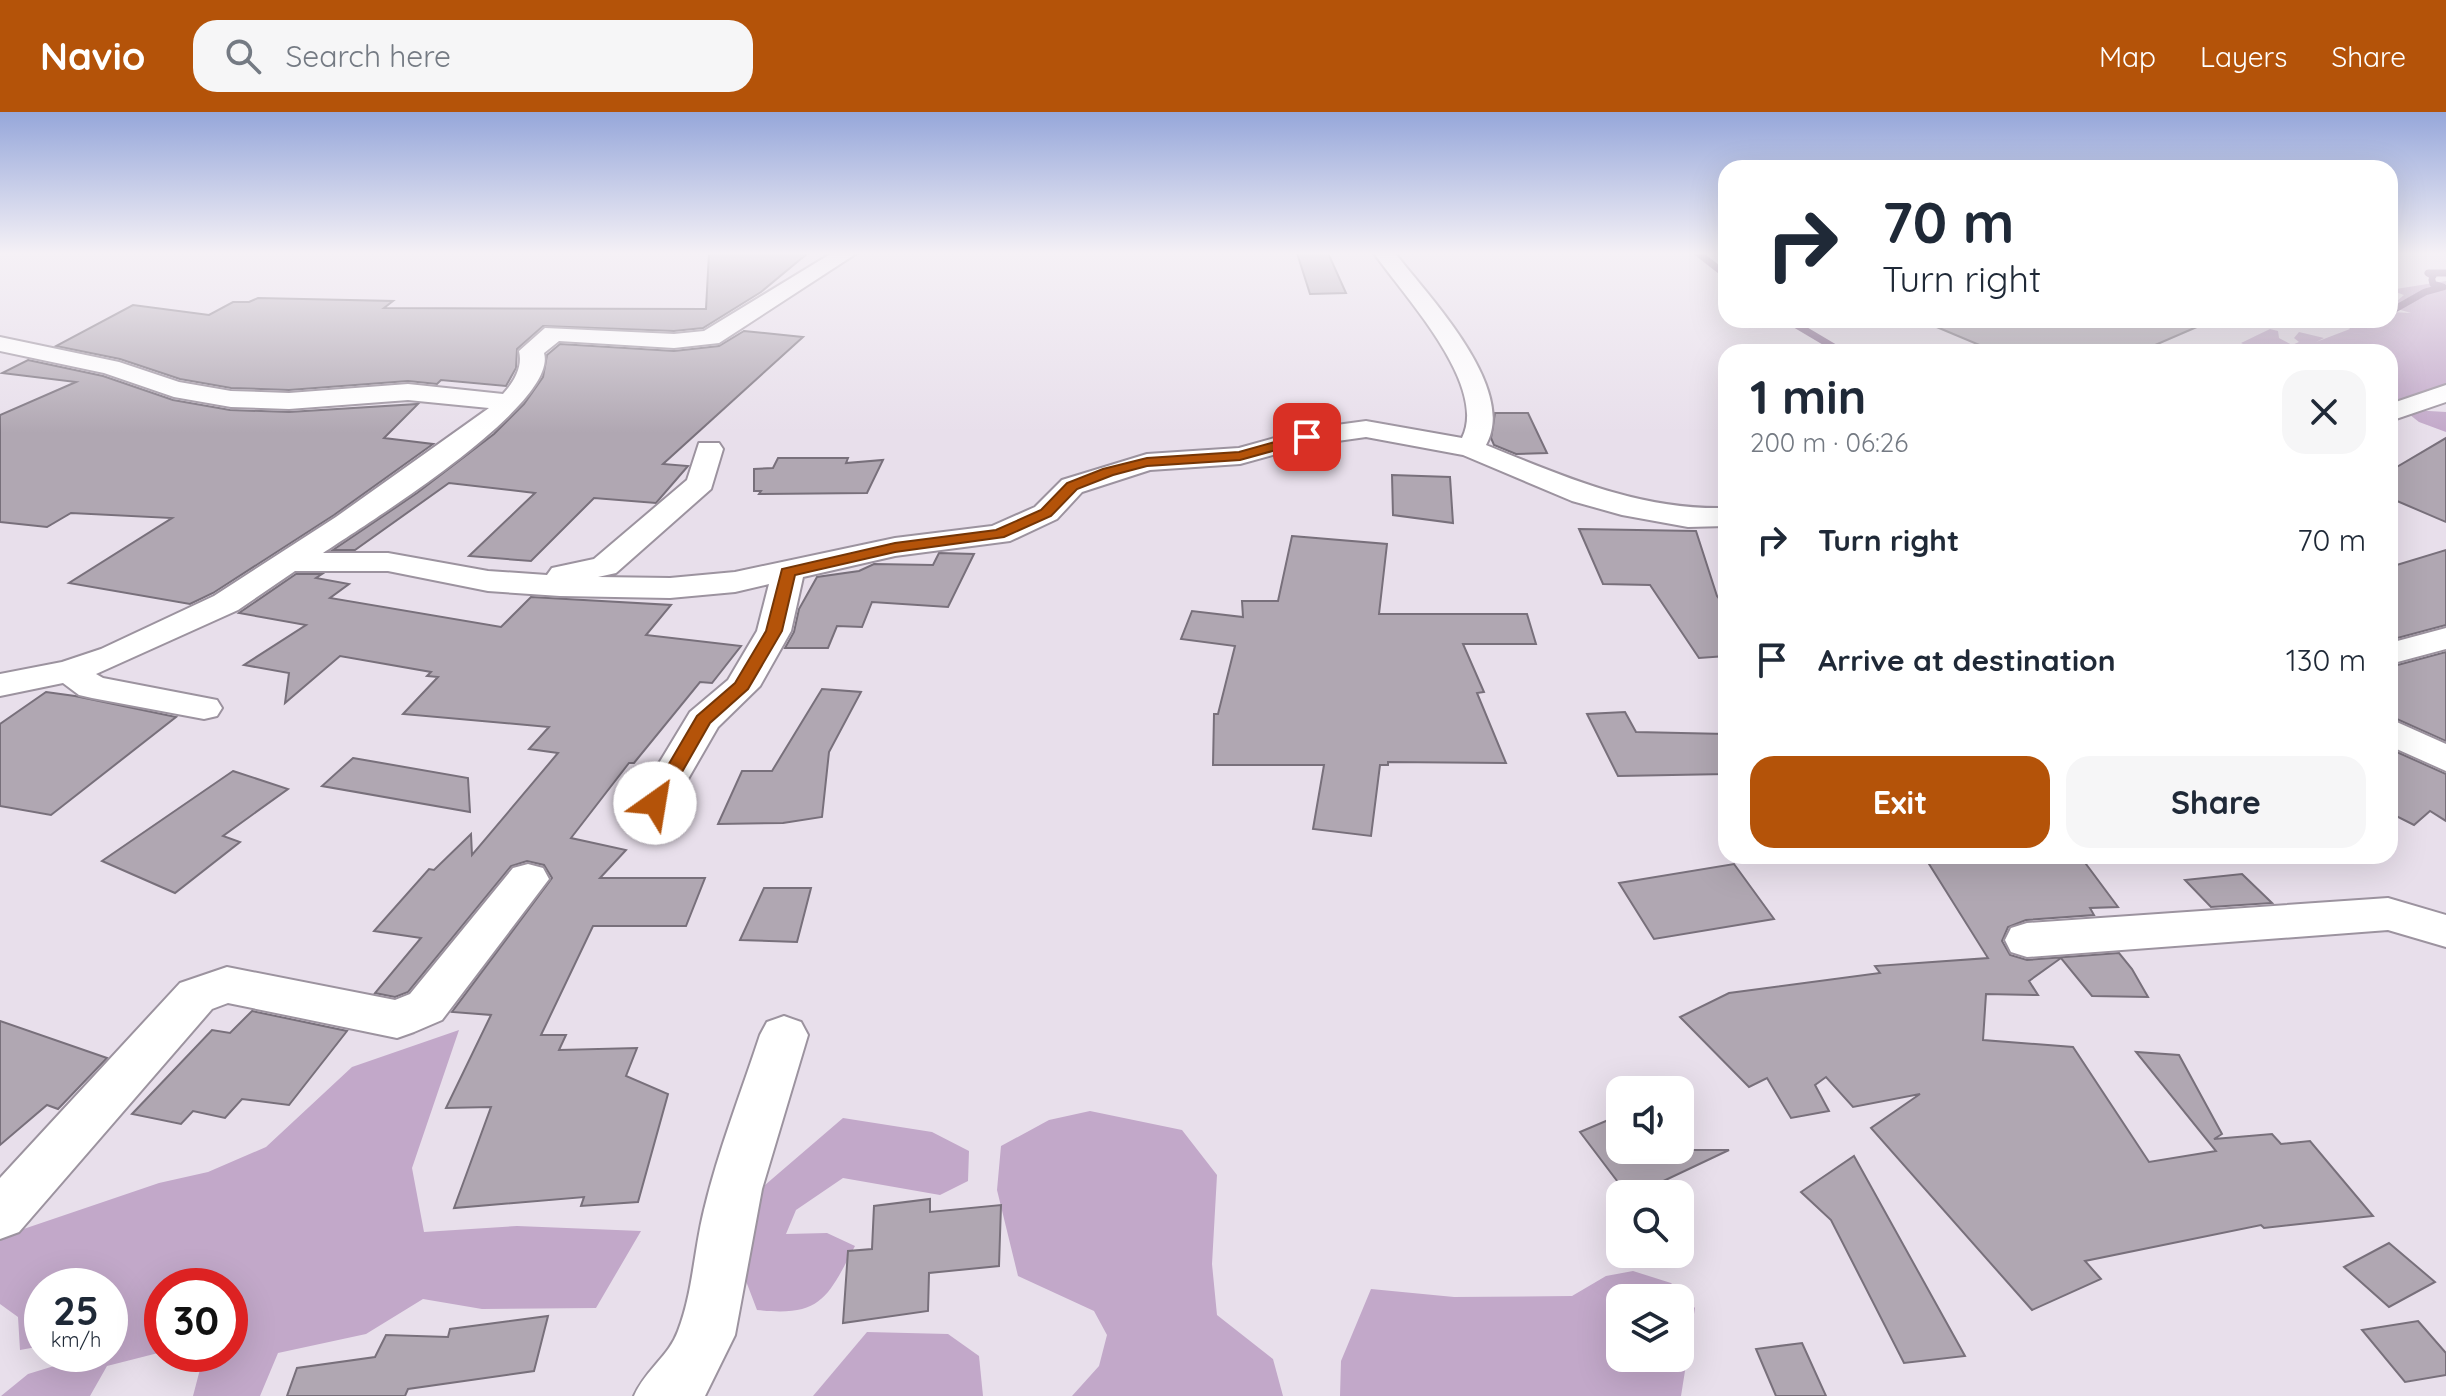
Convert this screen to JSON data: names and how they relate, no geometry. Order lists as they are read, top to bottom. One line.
{"page":{"header":"Navio","search":"Search here","nav":["Map","Layers","Share"],"turn":["70 m","Turn right"],"heading":["1 min","200 m · 06:26"],"list":[{"name":"Turn right","value":"70 m"},{"name":"Arrive at destination","value":"130 m"}],"buttons":["Exit","Share"],"speed":"25 km/h","limit":"30"}}
